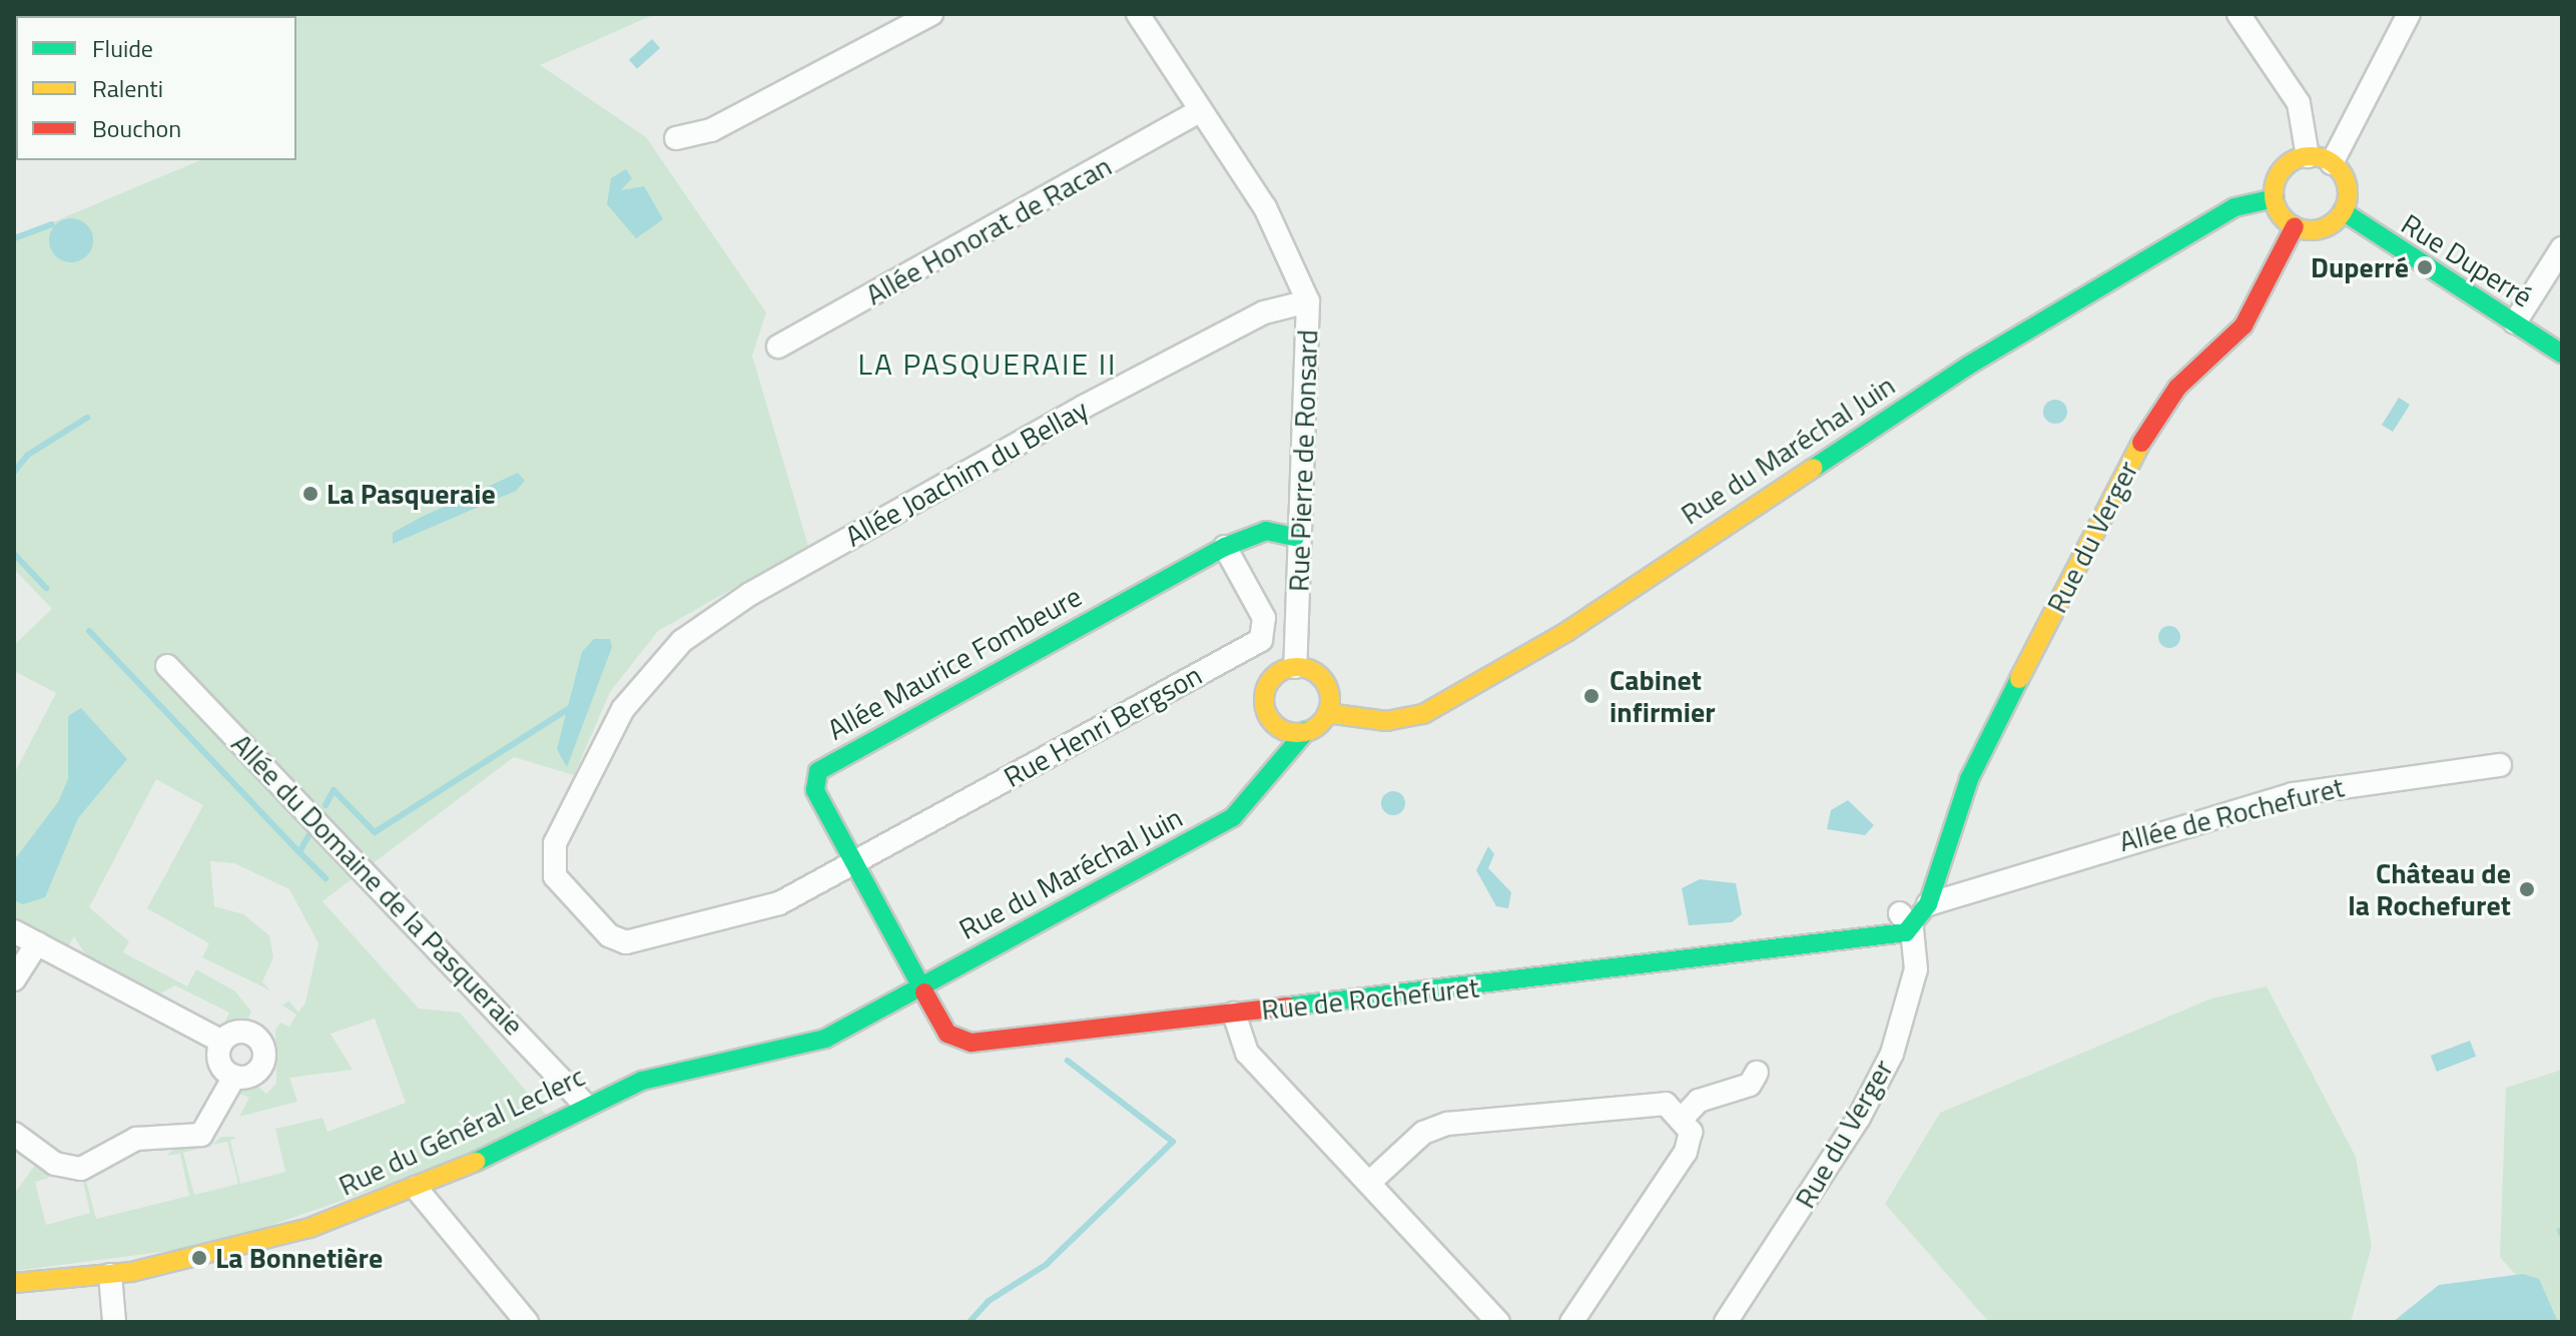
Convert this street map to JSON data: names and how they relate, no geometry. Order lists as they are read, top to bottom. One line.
{"streets":{"street":["Allée Honorat de Racan","Rue Duperré","Rue du Maréchal Juin","Rue Pierre de Ronsard","Allée Joachim du Bellay","Rue du Verger","Allée Maurice Fombeure","Rue Henri Bergson","Allée de Rochefuret","Allée du Domaine de la Pasqueraie","Rue de Rochefuret","Rue du Général Leclerc"]},"crossings":[["Allée Honorat de Racan","Rue Pierre de Ronsard"],["Rue Duperré","Rue du Maréchal Juin"],["Rue Duperré","Rue du Verger"],["Rue du Maréchal Juin","Rue Pierre de Ronsard"],["Rue du Maréchal Juin","Rue du Verger"],["Rue du Maréchal Juin","Allée Maurice Fombeure"],["Rue du Maréchal Juin","Rue de Rochefuret"],["Rue du Maréchal Juin","Rue du Général Leclerc"],["Rue Pierre de Ronsard","Allée Joachim du Bellay"],["Rue Pierre de Ronsard","Allée Maurice Fombeure"],["Allée Joachim du Bellay","Allée Maurice Fombeure"],["Allée Joachim du Bellay","Rue Henri Bergson"],["Rue du Verger","Allée de Rochefuret"],["Rue du Verger","Rue de Rochefuret"],["Allée Maurice Fombeure","Rue Henri Bergson"],["Allée Maurice Fombeure","Rue de Rochefuret"],["Allée Maurice Fombeure","Rue du Général Leclerc"],["Allée du Domaine de la Pasqueraie","Rue du Général Leclerc"],["Rue de Rochefuret","Rue du Général Leclerc"]],"districts":["LA PASQUERAIE II"],"places":["Duperré","La Pasqueraie","Cabinet infirmier","Château de la Rochefuret","La Bonnetière"],"legend":["Fluide","Ralenti","Bouchon"]}
